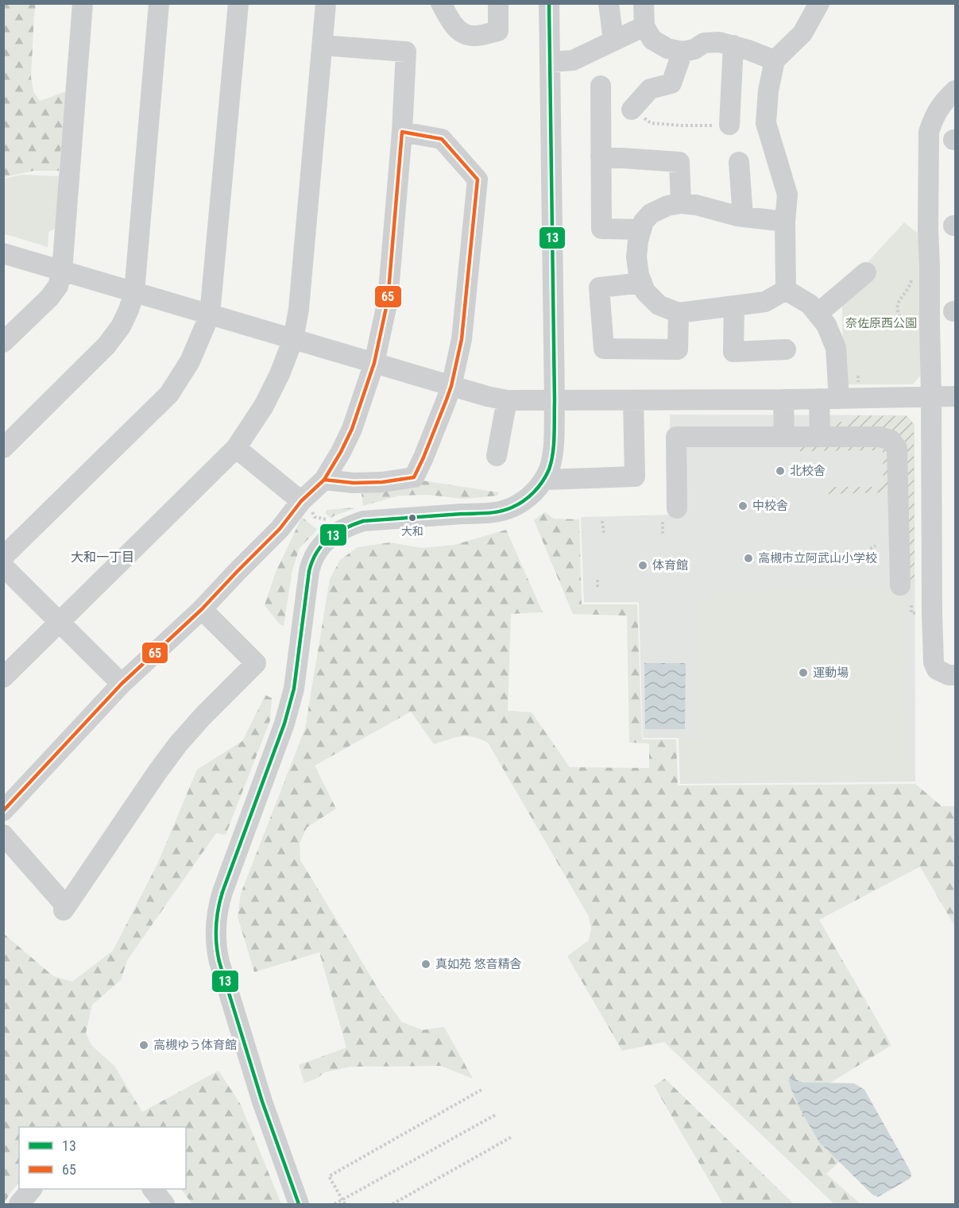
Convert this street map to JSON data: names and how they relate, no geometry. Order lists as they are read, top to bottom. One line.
{"districts":["大和一丁目"],"parks":["奈佐原西公園"],"places":["北校舎","中校舎","大和","高槻市立阿武山小学校","体育館","運動場","真如苑 悠音精舎","高槻ゆう体育館"],"lines":["transit line 13","transit line 65"],"legend":["13","65"]}
